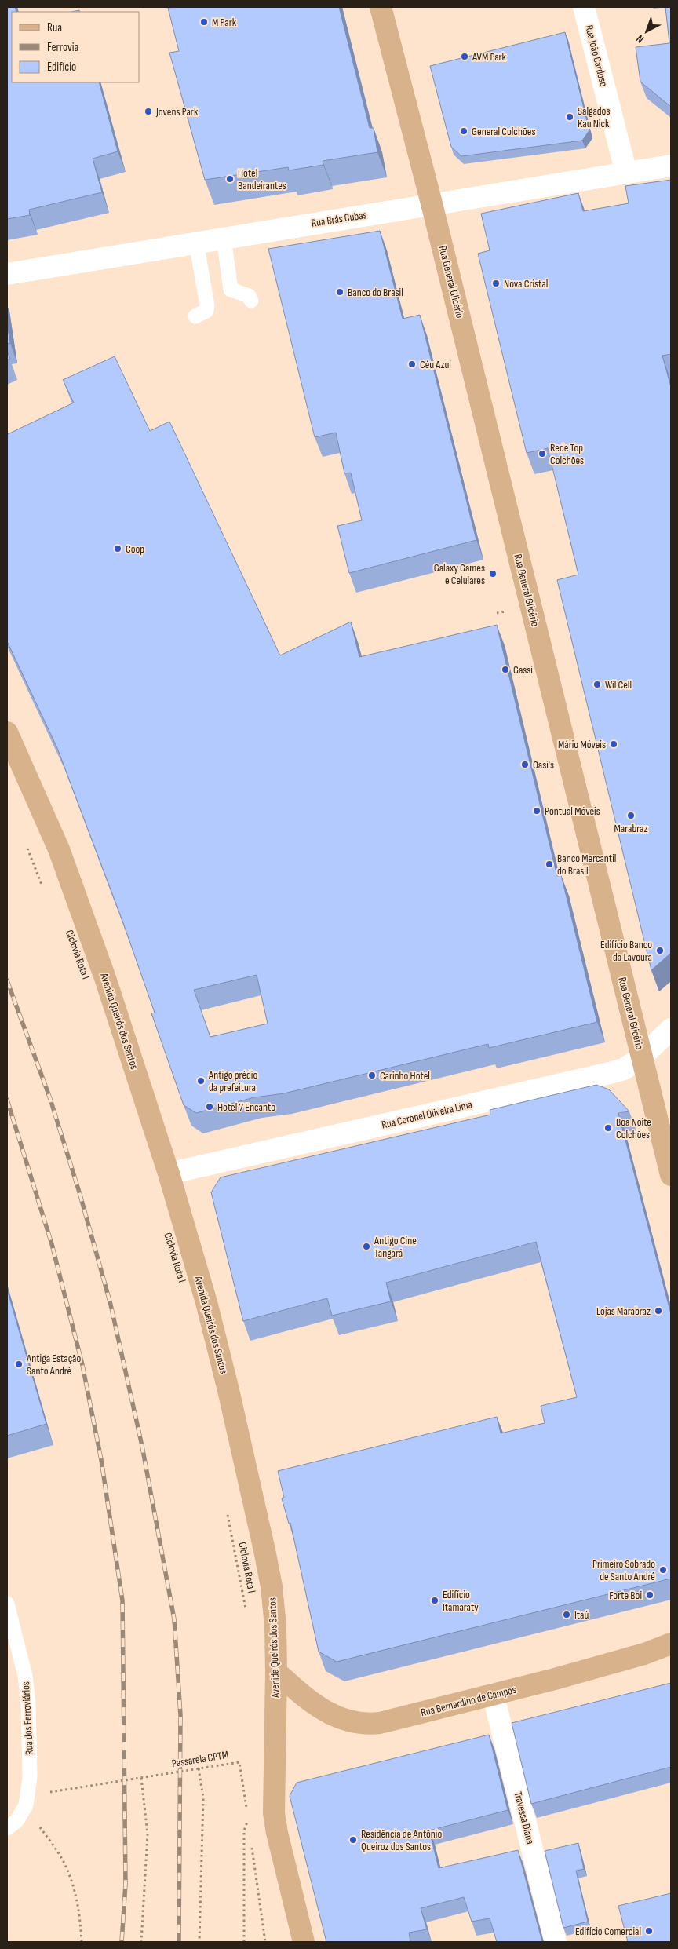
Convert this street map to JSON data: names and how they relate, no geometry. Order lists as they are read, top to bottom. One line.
{"streets":{"main road":["Rua General Glicério","Avenida Queirós dos Santos","Rua Bernardino de Campos"],"street":["Rua João Cardoso","Rua Brás Cubas","Rua Coronel Oliveira Lima","Travessa Diana"],"lane":["Rua dos Ferroviários"],"path":["Ciclovia Rota I","Passarela CPTM"]},"crossings":[["Rua João Cardoso","Rua Brás Cubas"],["Rua Brás Cubas","Rua General Glicério"],["Rua General Glicério","Rua Coronel Oliveira Lima"],["Avenida Queirós dos Santos","Rua Coronel Oliveira Lima"],["Avenida Queirós dos Santos","Rua Bernardino de Campos"],["Rua Bernardino de Campos","Travessa Diana"]],"places":["M Park","AVM Park","Jovens Park","Salgados Kau Nick","General Colchões","Hotel Bandeirantes","Nova Cristal","Banco do Brasil","Céu Azul","Rede Top Colchões","Coop","Galaxy Games e Celulares","Gassi","Wil Cell","Mário Móveis","Oasi's","Pontual Móveis","Marabraz","Banco Mercantil do Brasil","Edifício Banco da Lavoura","Carinho Hotel","Antigo prédio da prefeitura","Hotel 7 Encanto","Boa Noite Colchões","Antigo Cine Tangará","Lojas Marabraz","Antiga Estação Santo André","Primeiro Sobrado de Santo André","Forte Boi","Edifício Itamaraty","Itaú","Residência de Antônio Queiroz dos Santos","Edifício Comercial"],"legend":["Rua","Ferrovia","Edifício"],"north":"bottom left"}
